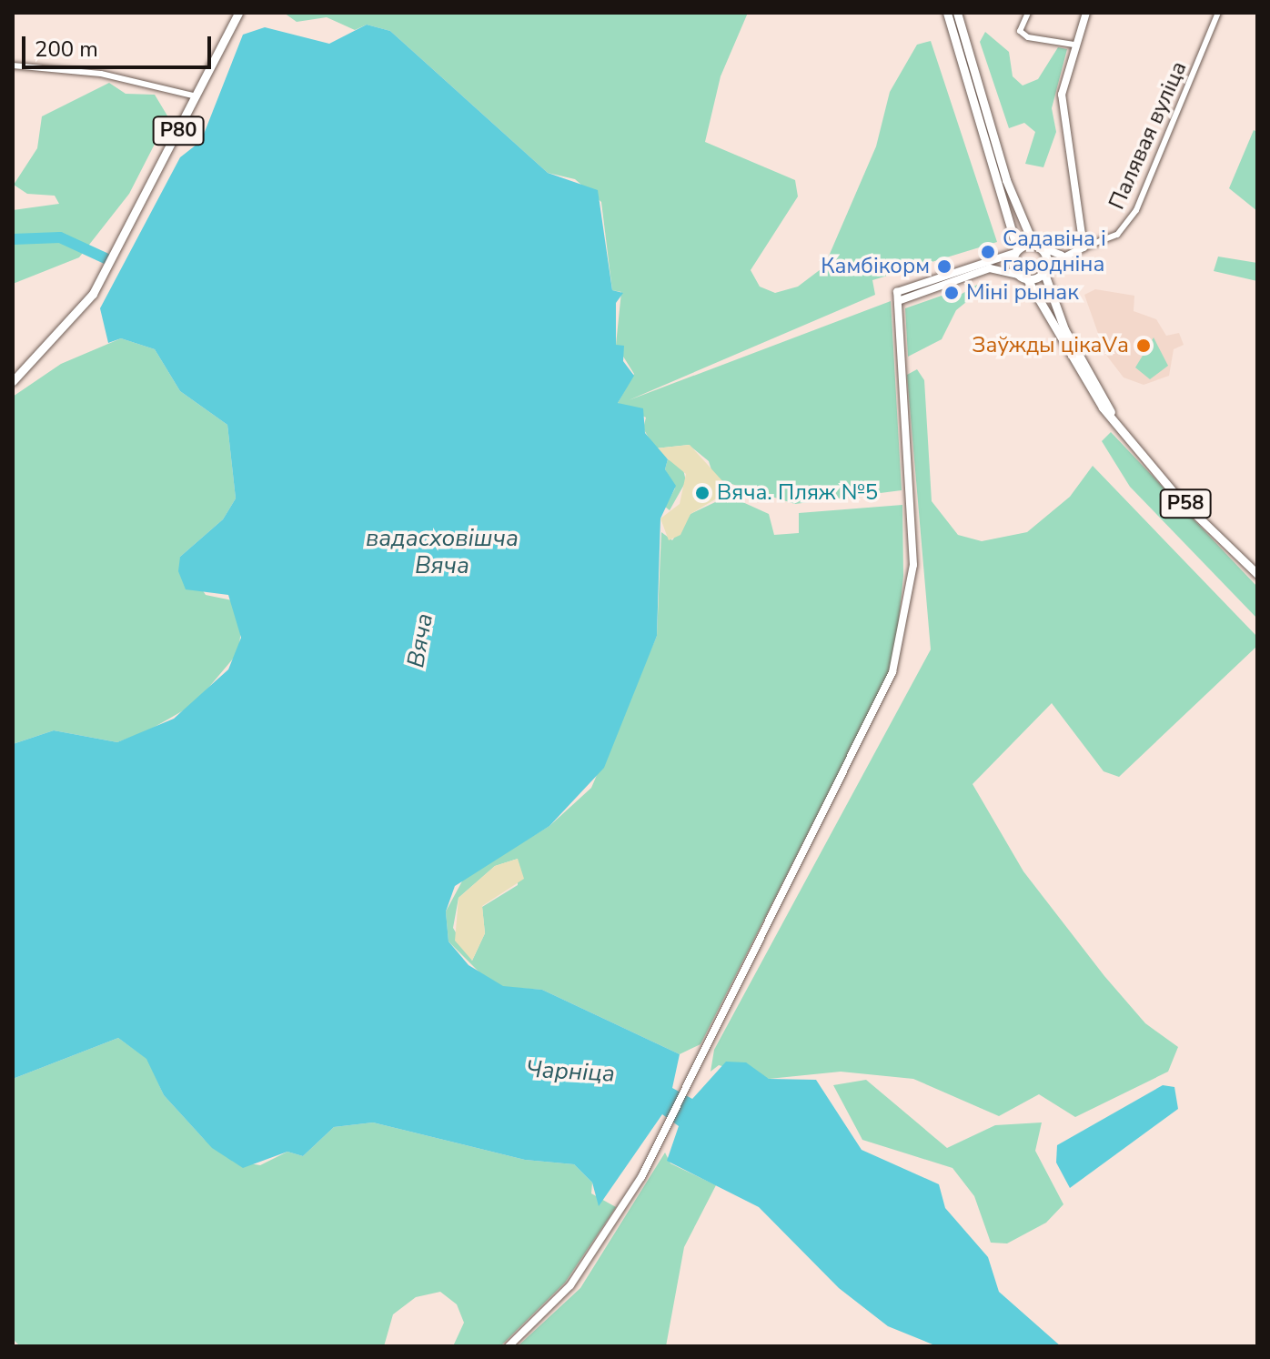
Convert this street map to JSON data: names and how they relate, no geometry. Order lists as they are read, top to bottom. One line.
{"streets":{"main road":["Р80","Р58"],"street":["Палявая вуліца"]},"water":["вадасховішча Вяча","Вяча","Чарніца"],"places":["Садавіна і гародніна","Камбікорм","Міні рынак","Заўжды цікаVа","Вяча. Пляж №5"],"scale_bar":"200 m"}
